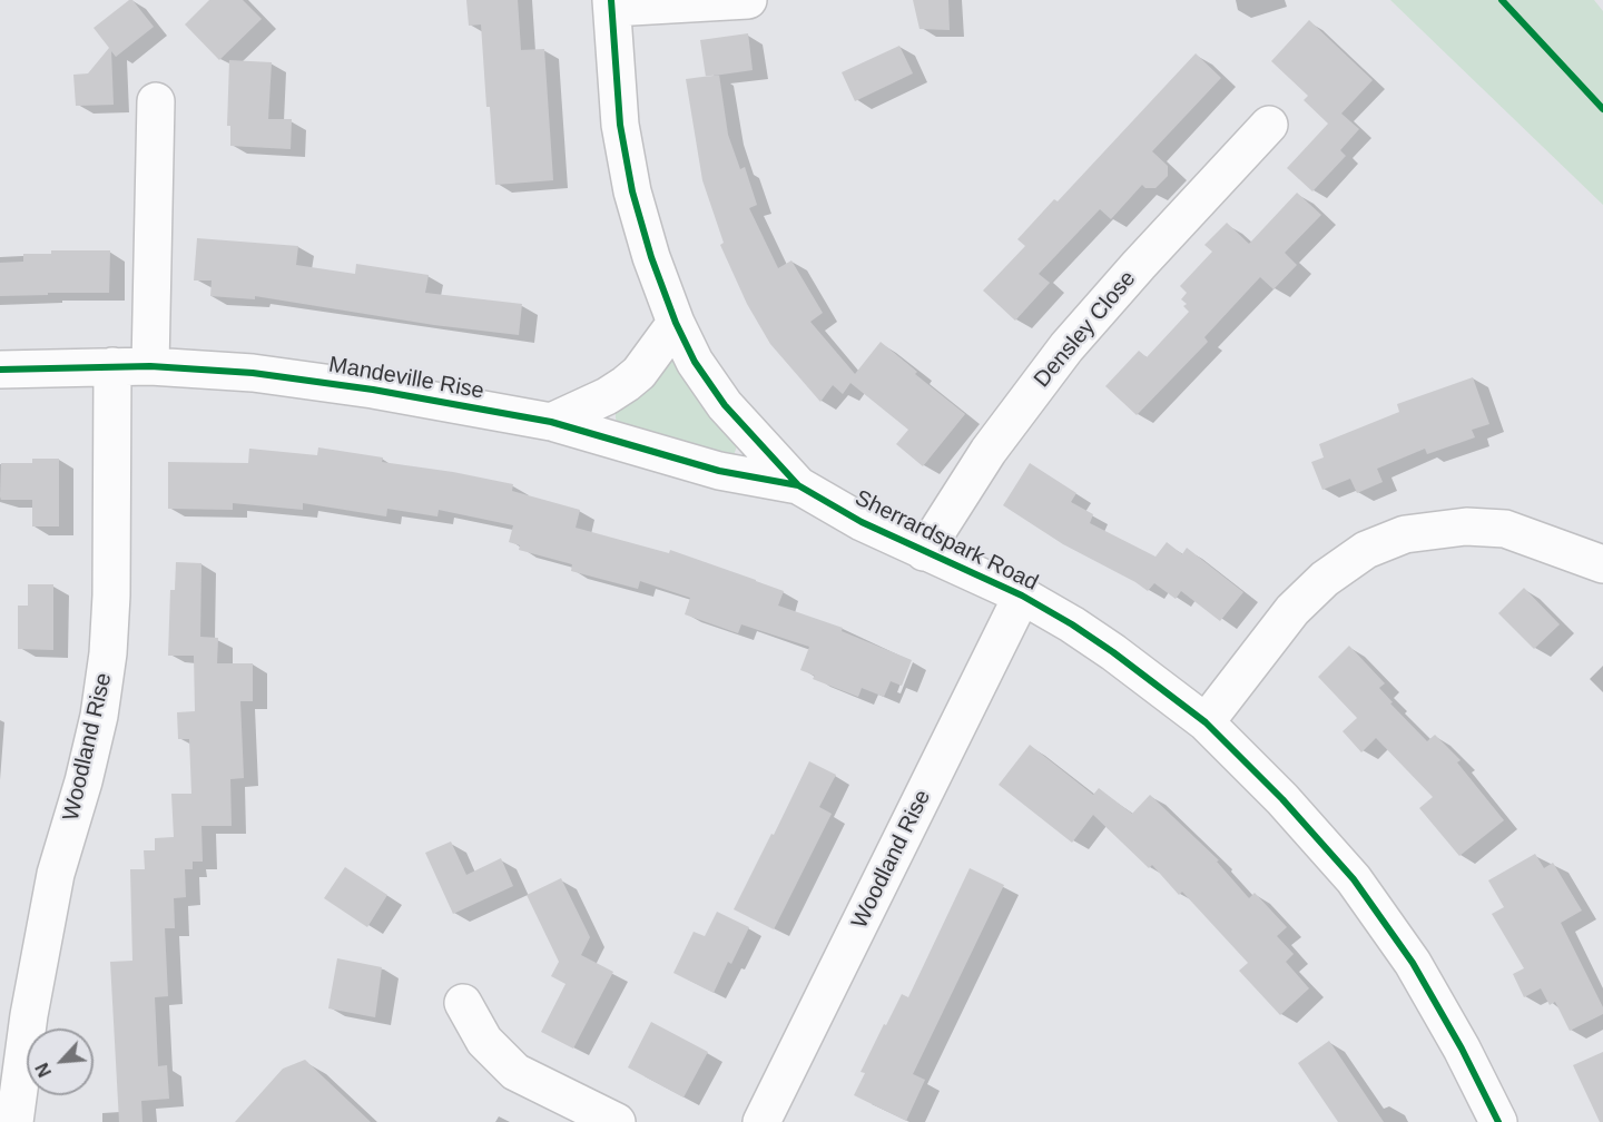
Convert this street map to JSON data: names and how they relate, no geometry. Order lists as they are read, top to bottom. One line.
{"streets":{"street":["Densley Close","Mandeville Rise","Sherrardspark Road","Woodland Rise"]},"crossings":[["Densley Close","Sherrardspark Road"],["Mandeville Rise","Sherrardspark Road"],["Mandeville Rise","Woodland Rise"],["Sherrardspark Road","Woodland Rise"]],"north":"bottom left"}
